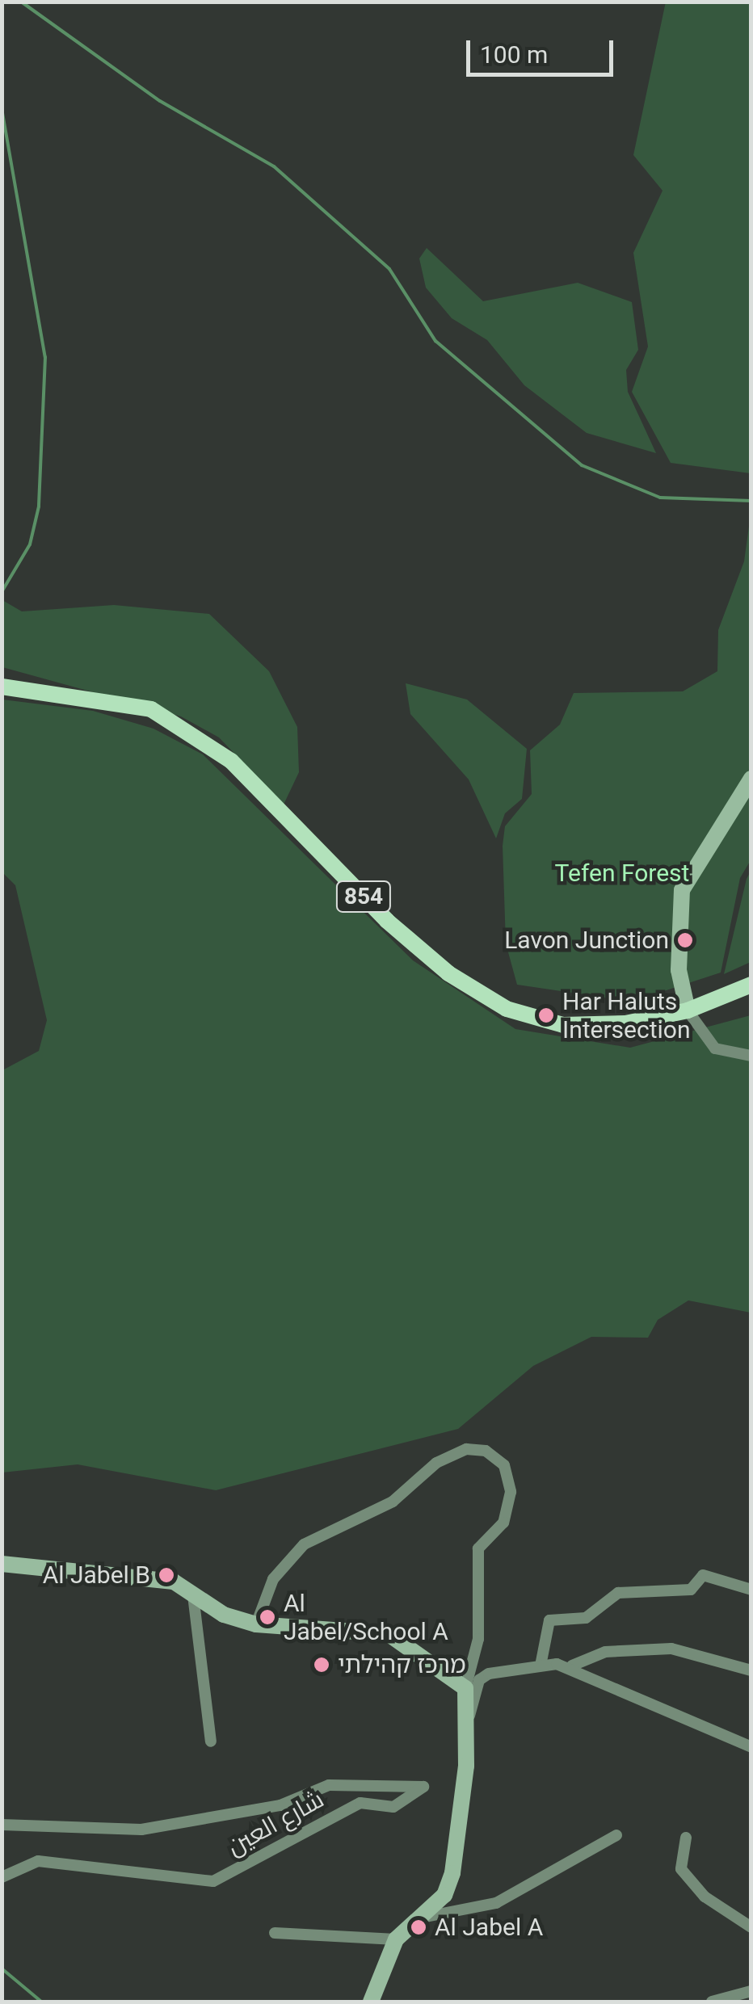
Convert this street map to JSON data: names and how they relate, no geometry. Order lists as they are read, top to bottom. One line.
{"streets":{"main road":["854"],"street":["شارع العين"]},"parks":["Tefen Forest"],"places":["Lavon Junction","Har Haluts Intersection","Al Jabel B","Al Jabel/School A","מרכז קהילתי","Al Jabel A"],"scale_bar":"100 m"}
